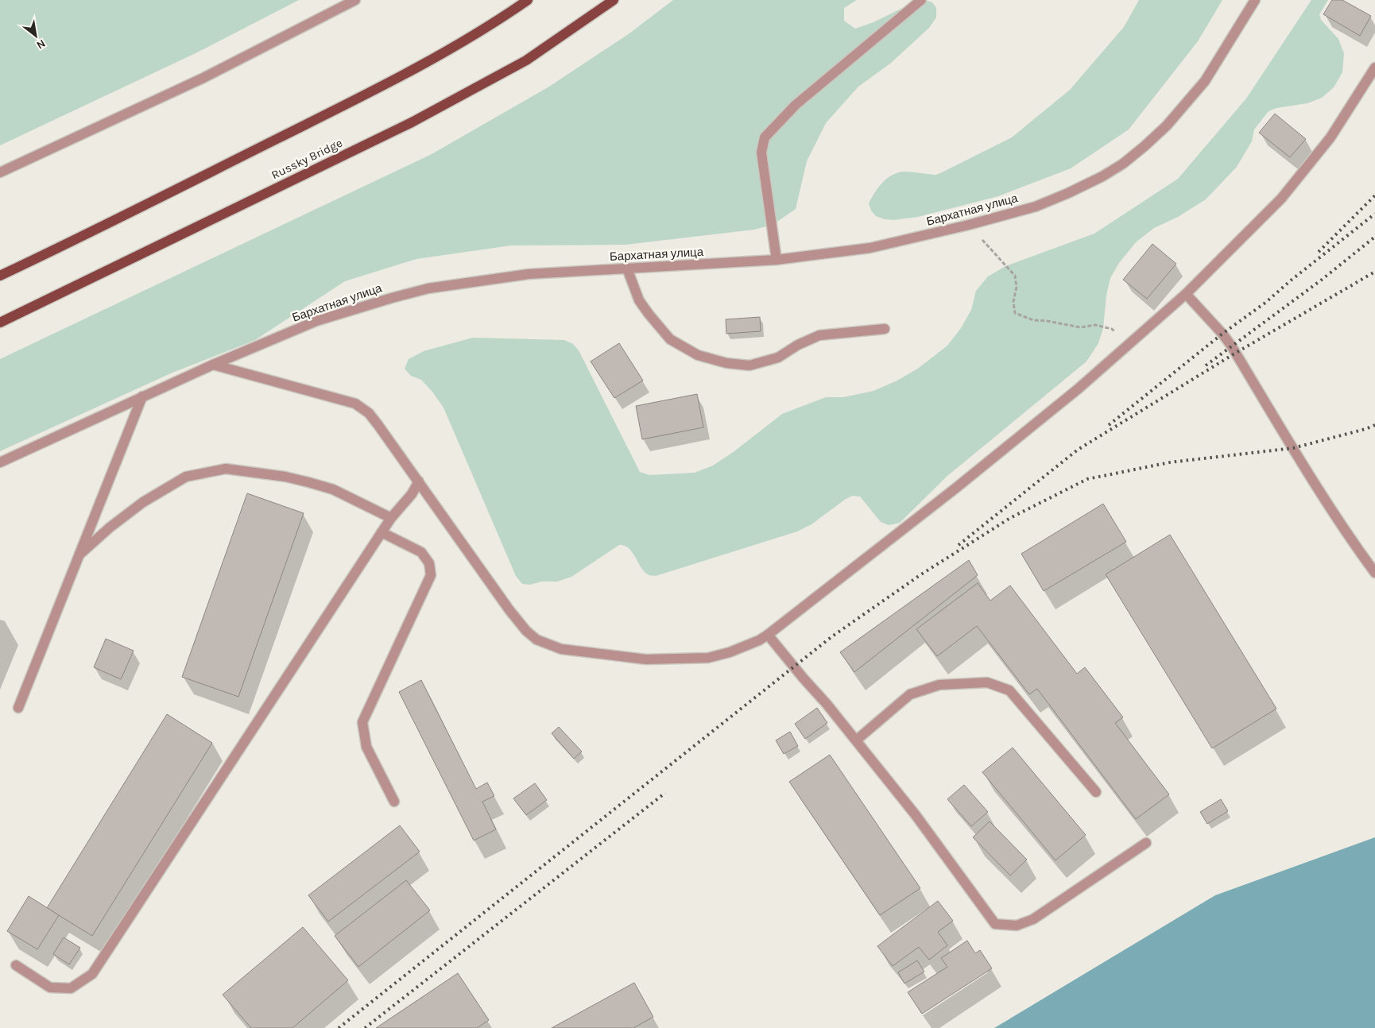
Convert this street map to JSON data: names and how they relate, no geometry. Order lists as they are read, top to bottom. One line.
{"streets":{"main road":["Russky Bridge"],"street":["Бархатная улица"]},"north":"bottom right"}
